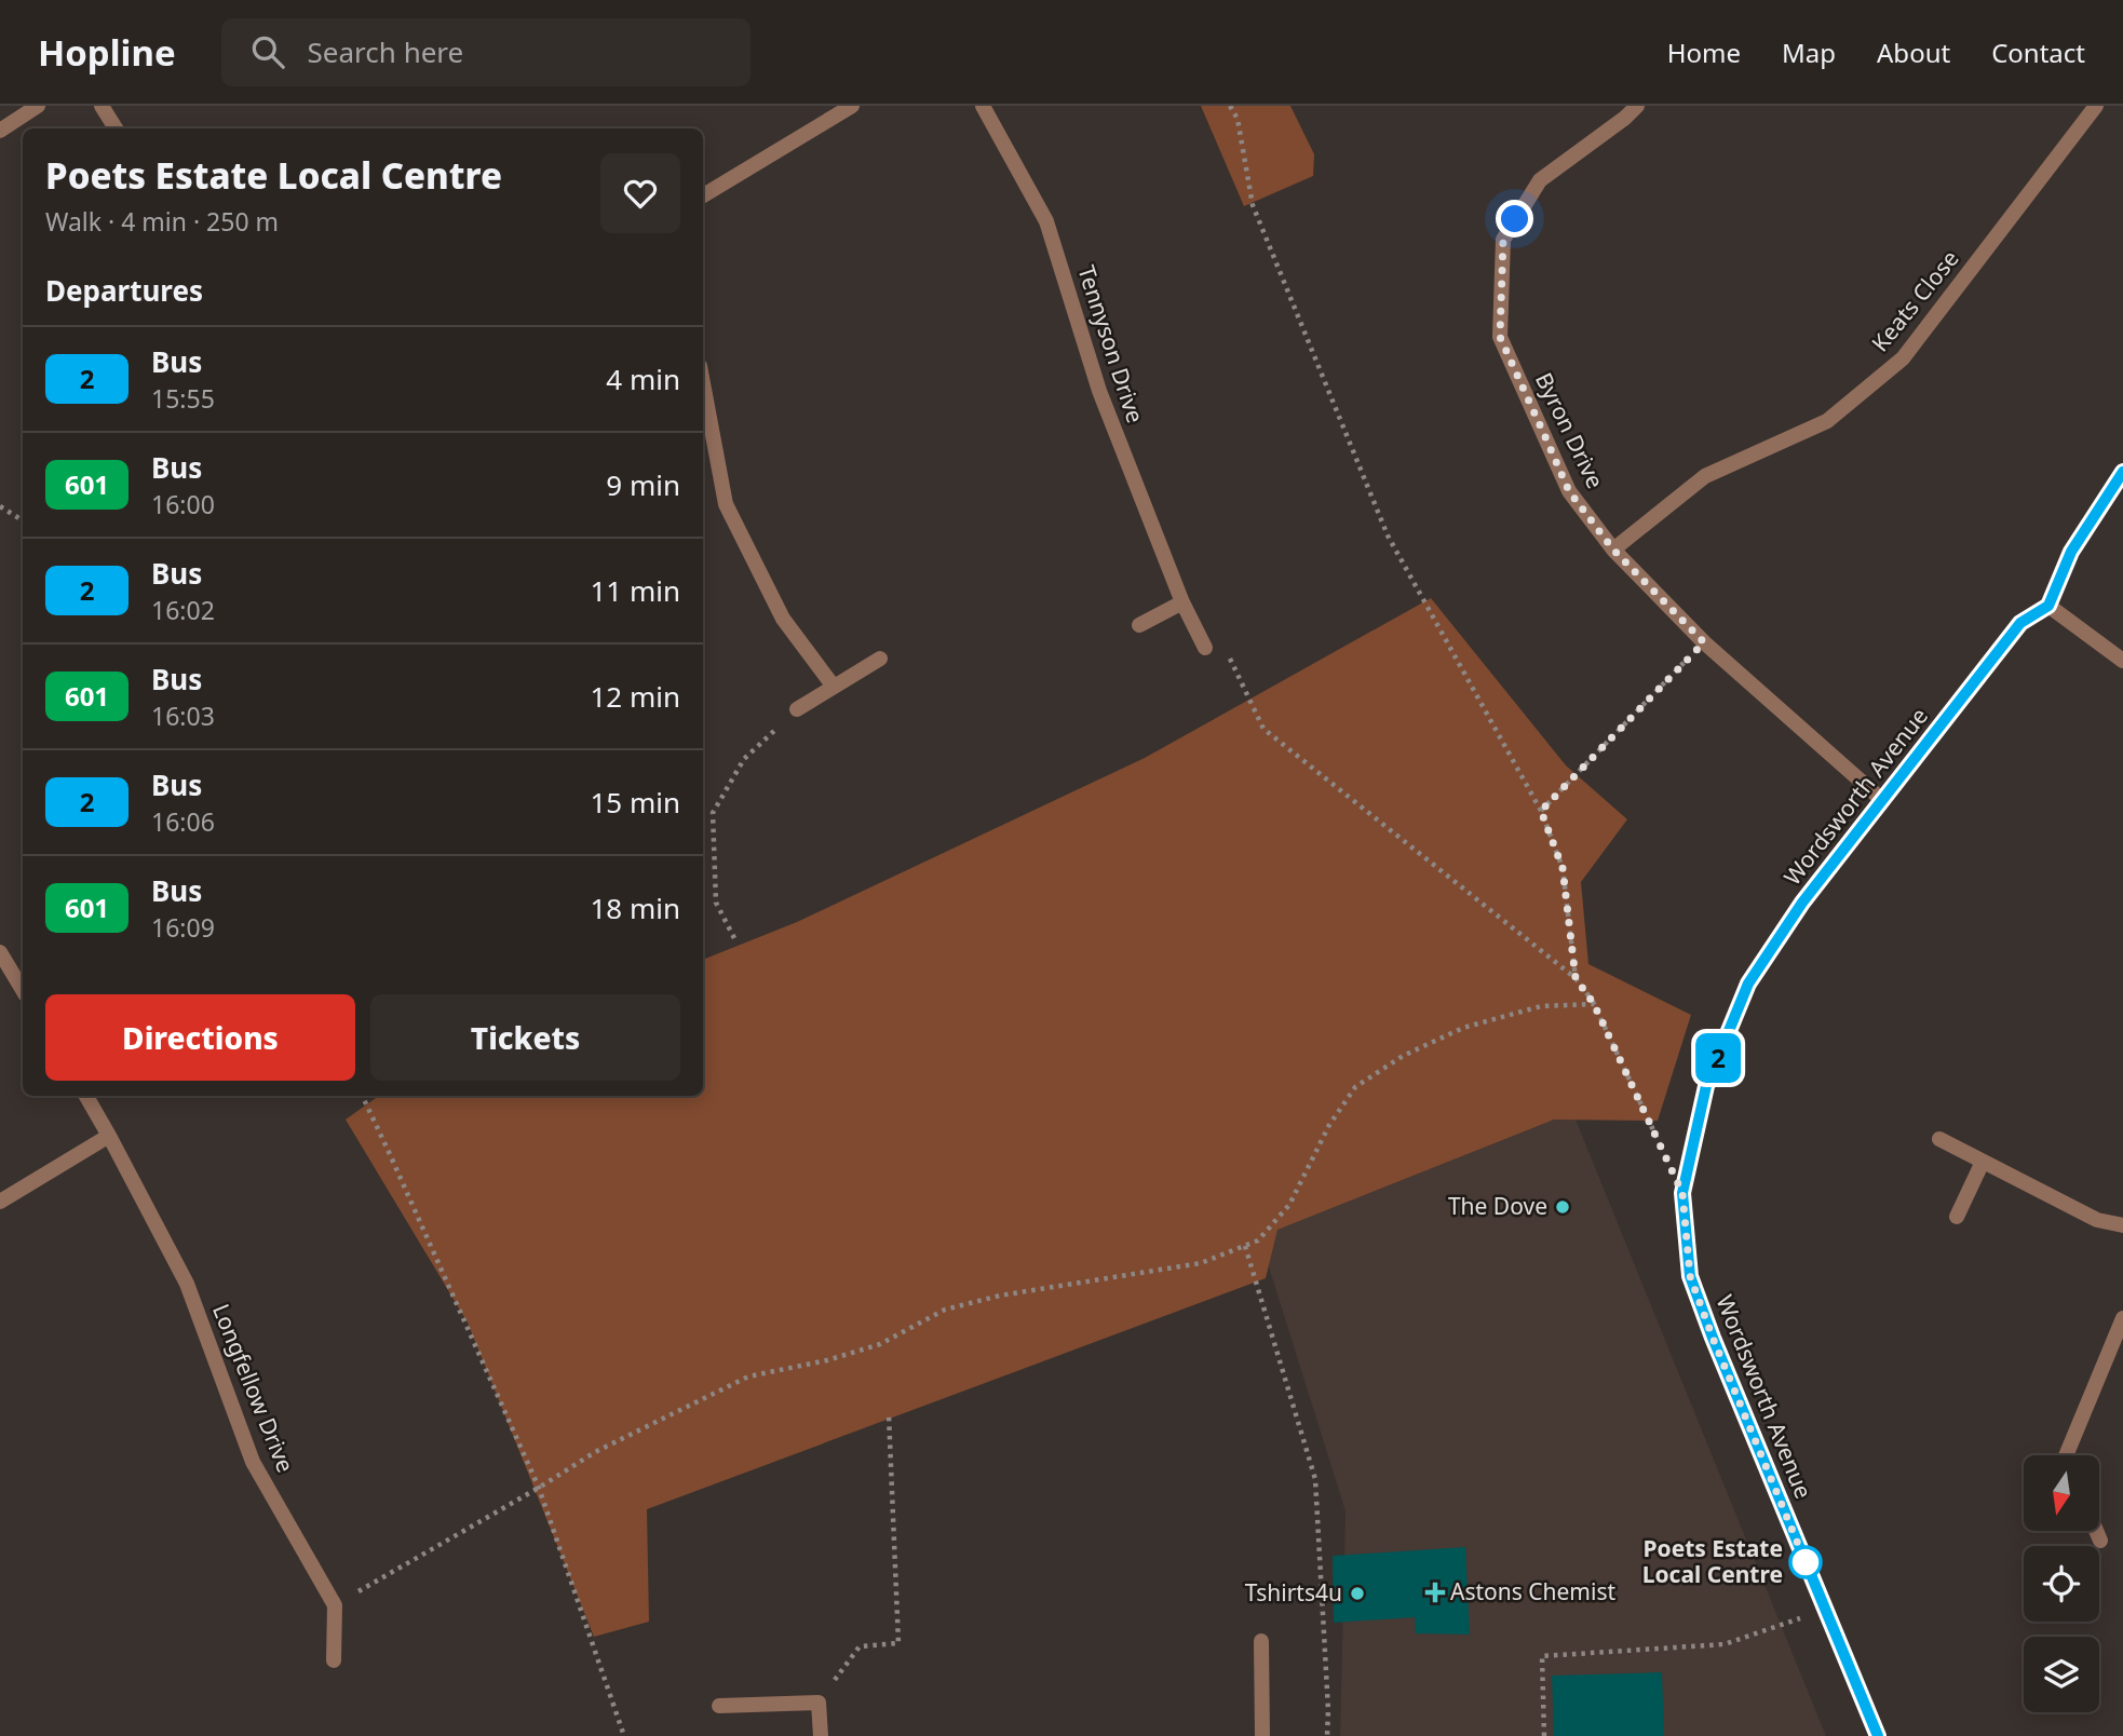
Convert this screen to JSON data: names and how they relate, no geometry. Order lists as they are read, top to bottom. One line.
{"streets":{"street":["Keats Close","Tennyson Drive","Byron Drive","Wordsworth Avenue","Longfellow Drive"]},"crossings":[["Keats Close","Byron Drive"],["Byron Drive","Wordsworth Avenue"]],"places":{"other":["The Dove","Poets Estate Local Centre","Tshirts4u"],"health":["Astons Chemist"]},"lines":["bus line 2"],"north":"bottom","page":{"header":"Hopline","search":"Search here","nav":["Home","Map","About","Contact"],"on_map":"2","heading":[["Poets Estate Local Centre","Walk · 4 min · 250 m"],"Departures"],"list":[{"mark":"2","name":"Bus","note":"15:55","value":"4 min"},{"mark":"601","name":"Bus","note":"16:00","value":"9 min"},{"mark":"2","name":"Bus","note":"16:02","value":"11 min"},{"mark":"601","name":"Bus","note":"16:03","value":"12 min"},{"mark":"2","name":"Bus","note":"16:06","value":"15 min"},{"mark":"601","name":"Bus","note":"16:09","value":"18 min"}],"buttons":["Directions","Tickets"]}}
